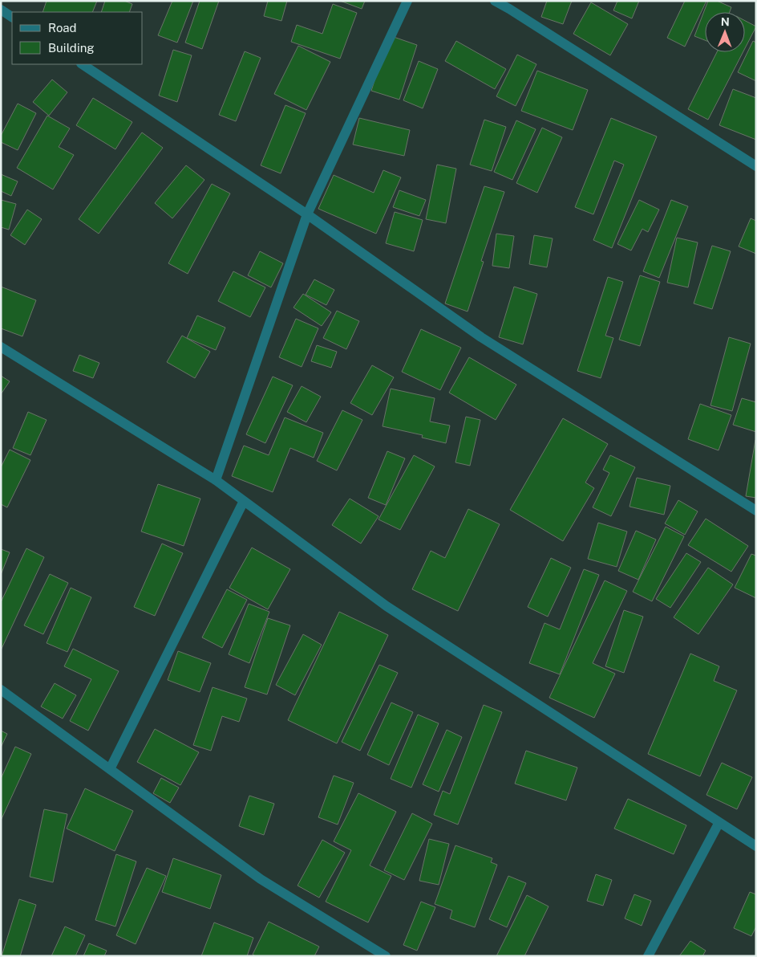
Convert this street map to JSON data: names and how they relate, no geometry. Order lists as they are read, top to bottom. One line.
{"legend":["Road","Building"],"north":"top"}
